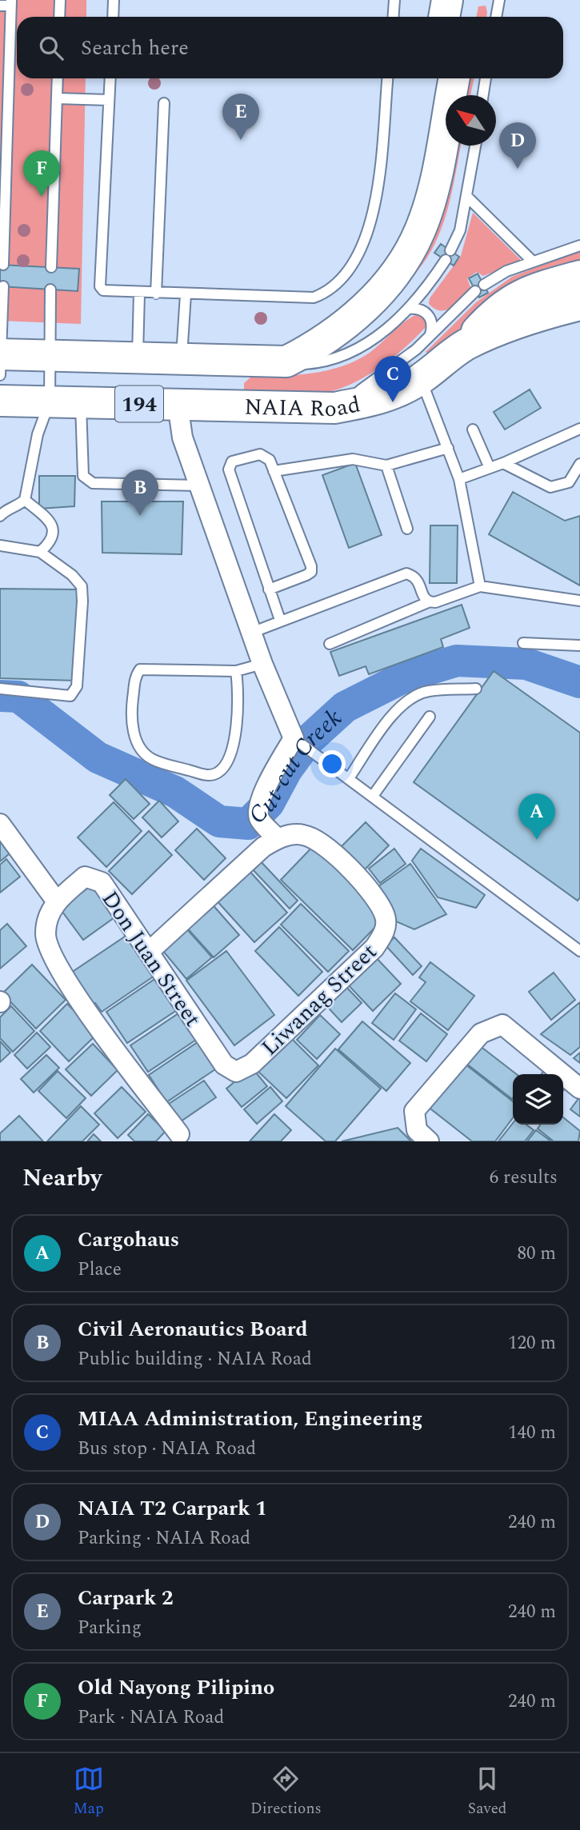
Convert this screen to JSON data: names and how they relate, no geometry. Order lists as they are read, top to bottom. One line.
{"streets":{"main road":["194","NAIA Road"],"street":["Don Juan Street","Liwanag Street"]},"crossings":[["Don Juan Street","Liwanag Street"]],"water":["Cut-cut Creek"],"north":"top left","page":{"search":"Search here","pins":["E","D","F","C","B","A"],"heading":["Nearby","6 results"],"list":[{"mark":"A","name":"Cargohaus","note":"Place","value":"80 m"},{"mark":"B","name":"Civil Aeronautics Board","note":"Public building · NAIA Road","value":"120 m"},{"mark":"C","name":"MIAA Administration, Engineering","note":"Bus stop · NAIA Road","value":"140 m"},{"mark":"D","name":"NAIA T2 Carpark 1","note":"Parking · NAIA Road","value":"240 m"},{"mark":"E","name":"Carpark 2","note":"Parking","value":"240 m"},{"mark":"F","name":"Old Nayong Pilipino","note":"Park · NAIA Road","value":"240 m"}],"nav":["Map","Directions","Saved"]}}
